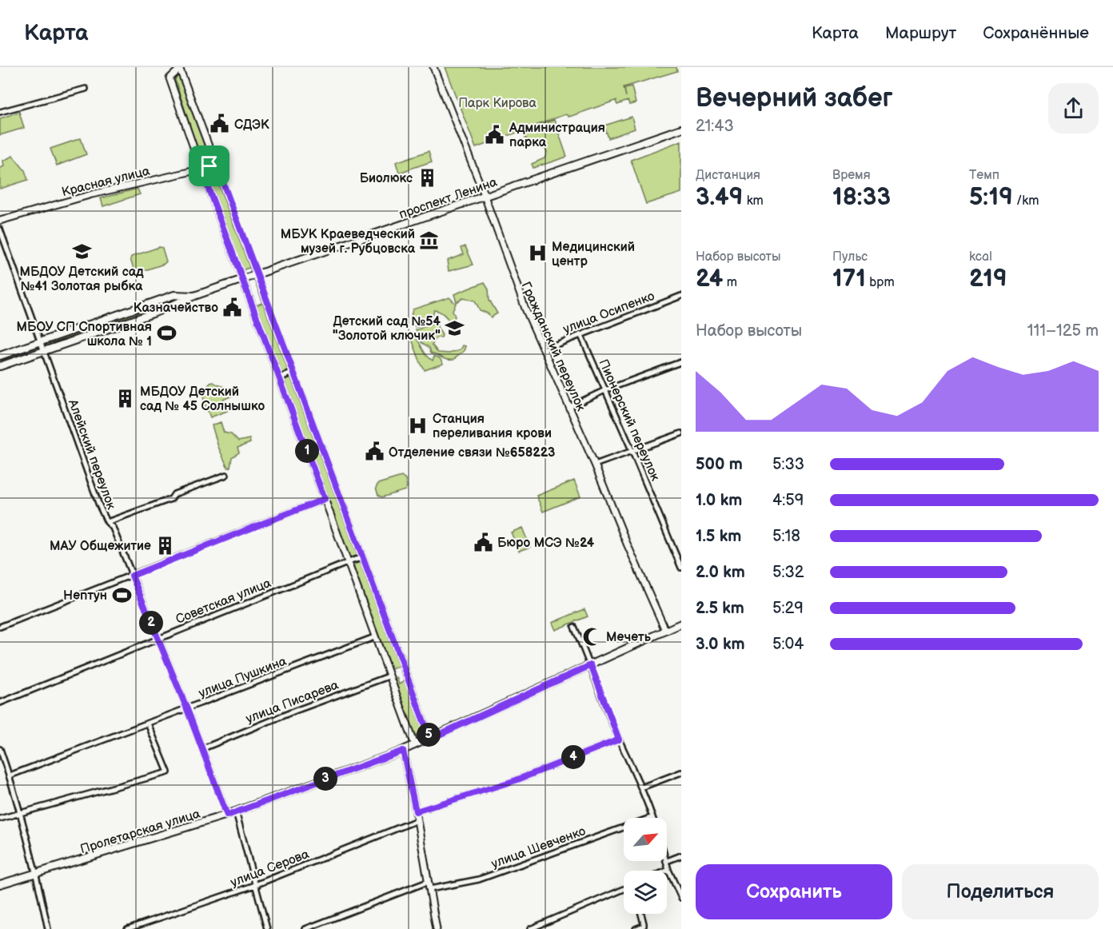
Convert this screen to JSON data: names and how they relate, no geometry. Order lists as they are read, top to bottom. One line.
{"streets":{"main road":["проспект Ленина","Пролетарская улица"],"street":["Красная улица","улица Осипенко","Гражданский переулок","Пионерский переулок","Алейский переулок","Советская улица","улица Пушкина","улица Писарева","улица Шевченко","улица Серова"]},"crossings":[["проспект Ленина","Гражданский переулок"],["проспект Ленина","Алейский переулок"],["улица Осипенко","Гражданский переулок"],["улица Осипенко","Пионерский переулок"],["Гражданский переулок","Пролетарская улица"],["Алейский переулок","Советская улица"],["Алейский переулок","улица Пушкина"],["Алейский переулок","улица Писарева"],["Алейский переулок","Пролетарская улица"]],"parks":["Парк Кирова"],"places":{"public building":["СДЭК","Администрация парка","Казначейство","Отделение связи №658223","Бюро МСЭ №24"],"building":["Биолюкс","МБДОУ Детский сад № 45 Солнышко","МАУ Общежитие"],"museum":["МБУК Краеведческий музей г. Рубцовска"],"school or university":["МБДОУ Детский сад №41 Золотая рыбка","Детский сад №54 \"Золотой ключик\""],"hospital":["Медицинский центр","Станция переливания крови"],"sports":["МБОУ СП Спортивная школа № 1","Нептун"],"mosque":["Мечеть"]},"north":"top right","page":{"header":"Карта","nav":["Карта","Маршрут","Сохранённые"],"heading":["Вечерний забег","21:43"],"stats":[["Дистанция","3.49 km"],["Время","18:33"],["Темп","5:19 /km"],["Набор высоты","24 m"],["Пульс","171 bpm"],["kcal","219"]],"chart":["Набор высоты","111–125 m"],"pins":["1","2","5","4","3"],"list":[{"name":"500 m","note":"5:33"},{"name":"1.0 km","note":"4:59"},{"name":"1.5 km","note":"5:18"},{"name":"2.0 km","note":"5:32"},{"name":"2.5 km","note":"5:29"},{"name":"3.0 km","note":"5:04"}],"buttons":["Сохранить","Поделиться"]}}
